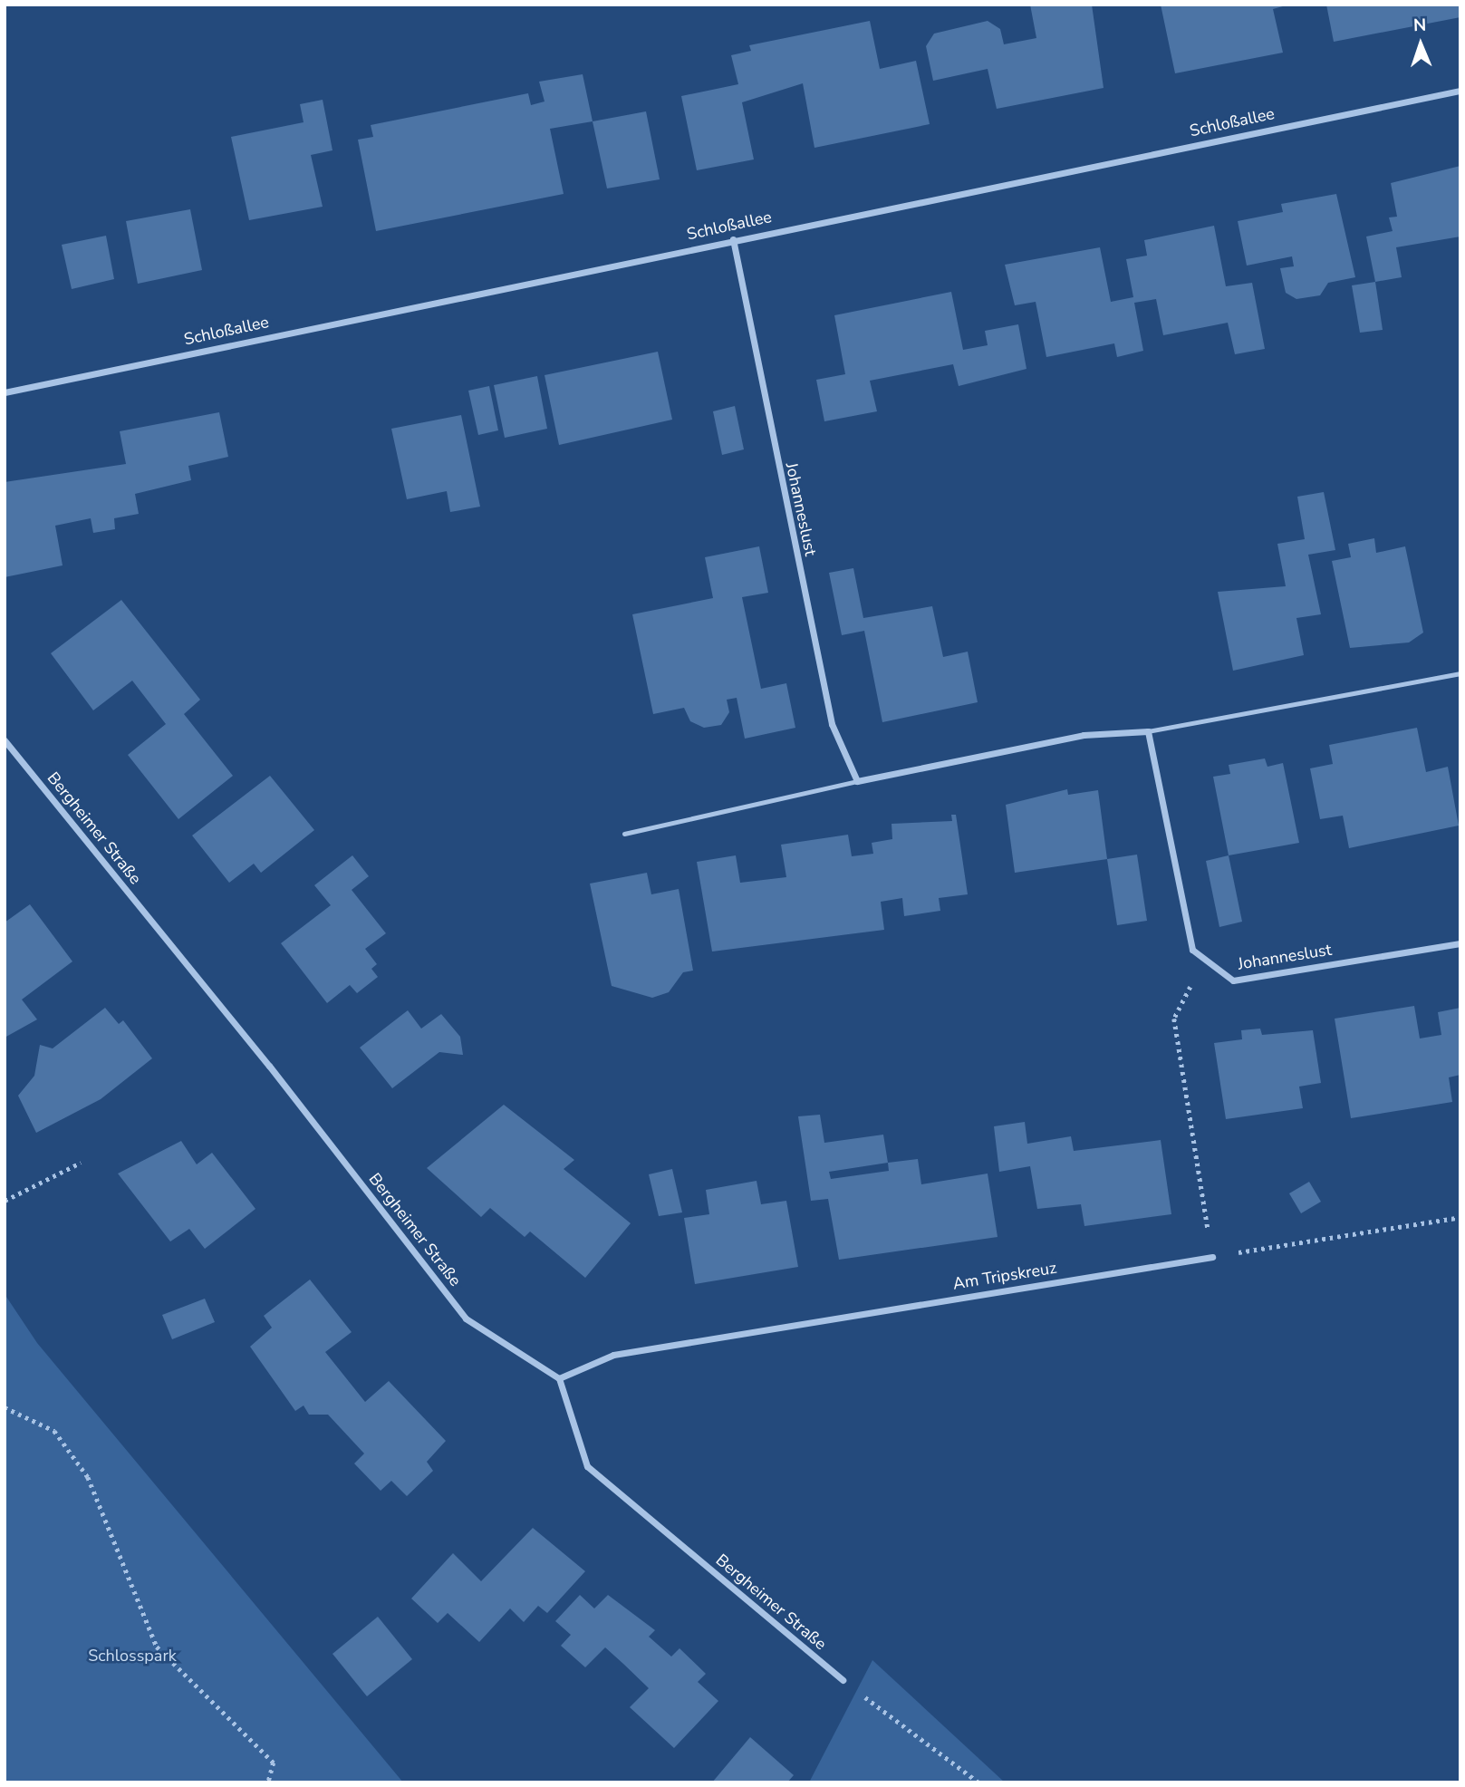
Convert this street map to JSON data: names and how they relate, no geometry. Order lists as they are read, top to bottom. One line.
{"streets":{"street":["Schloßallee","Johanneslust","Bergheimer Straße","Am Tripskreuz"]},"crossings":[["Schloßallee","Johanneslust"],["Bergheimer Straße","Am Tripskreuz"]],"parks":["Schlosspark"],"north":"top"}
